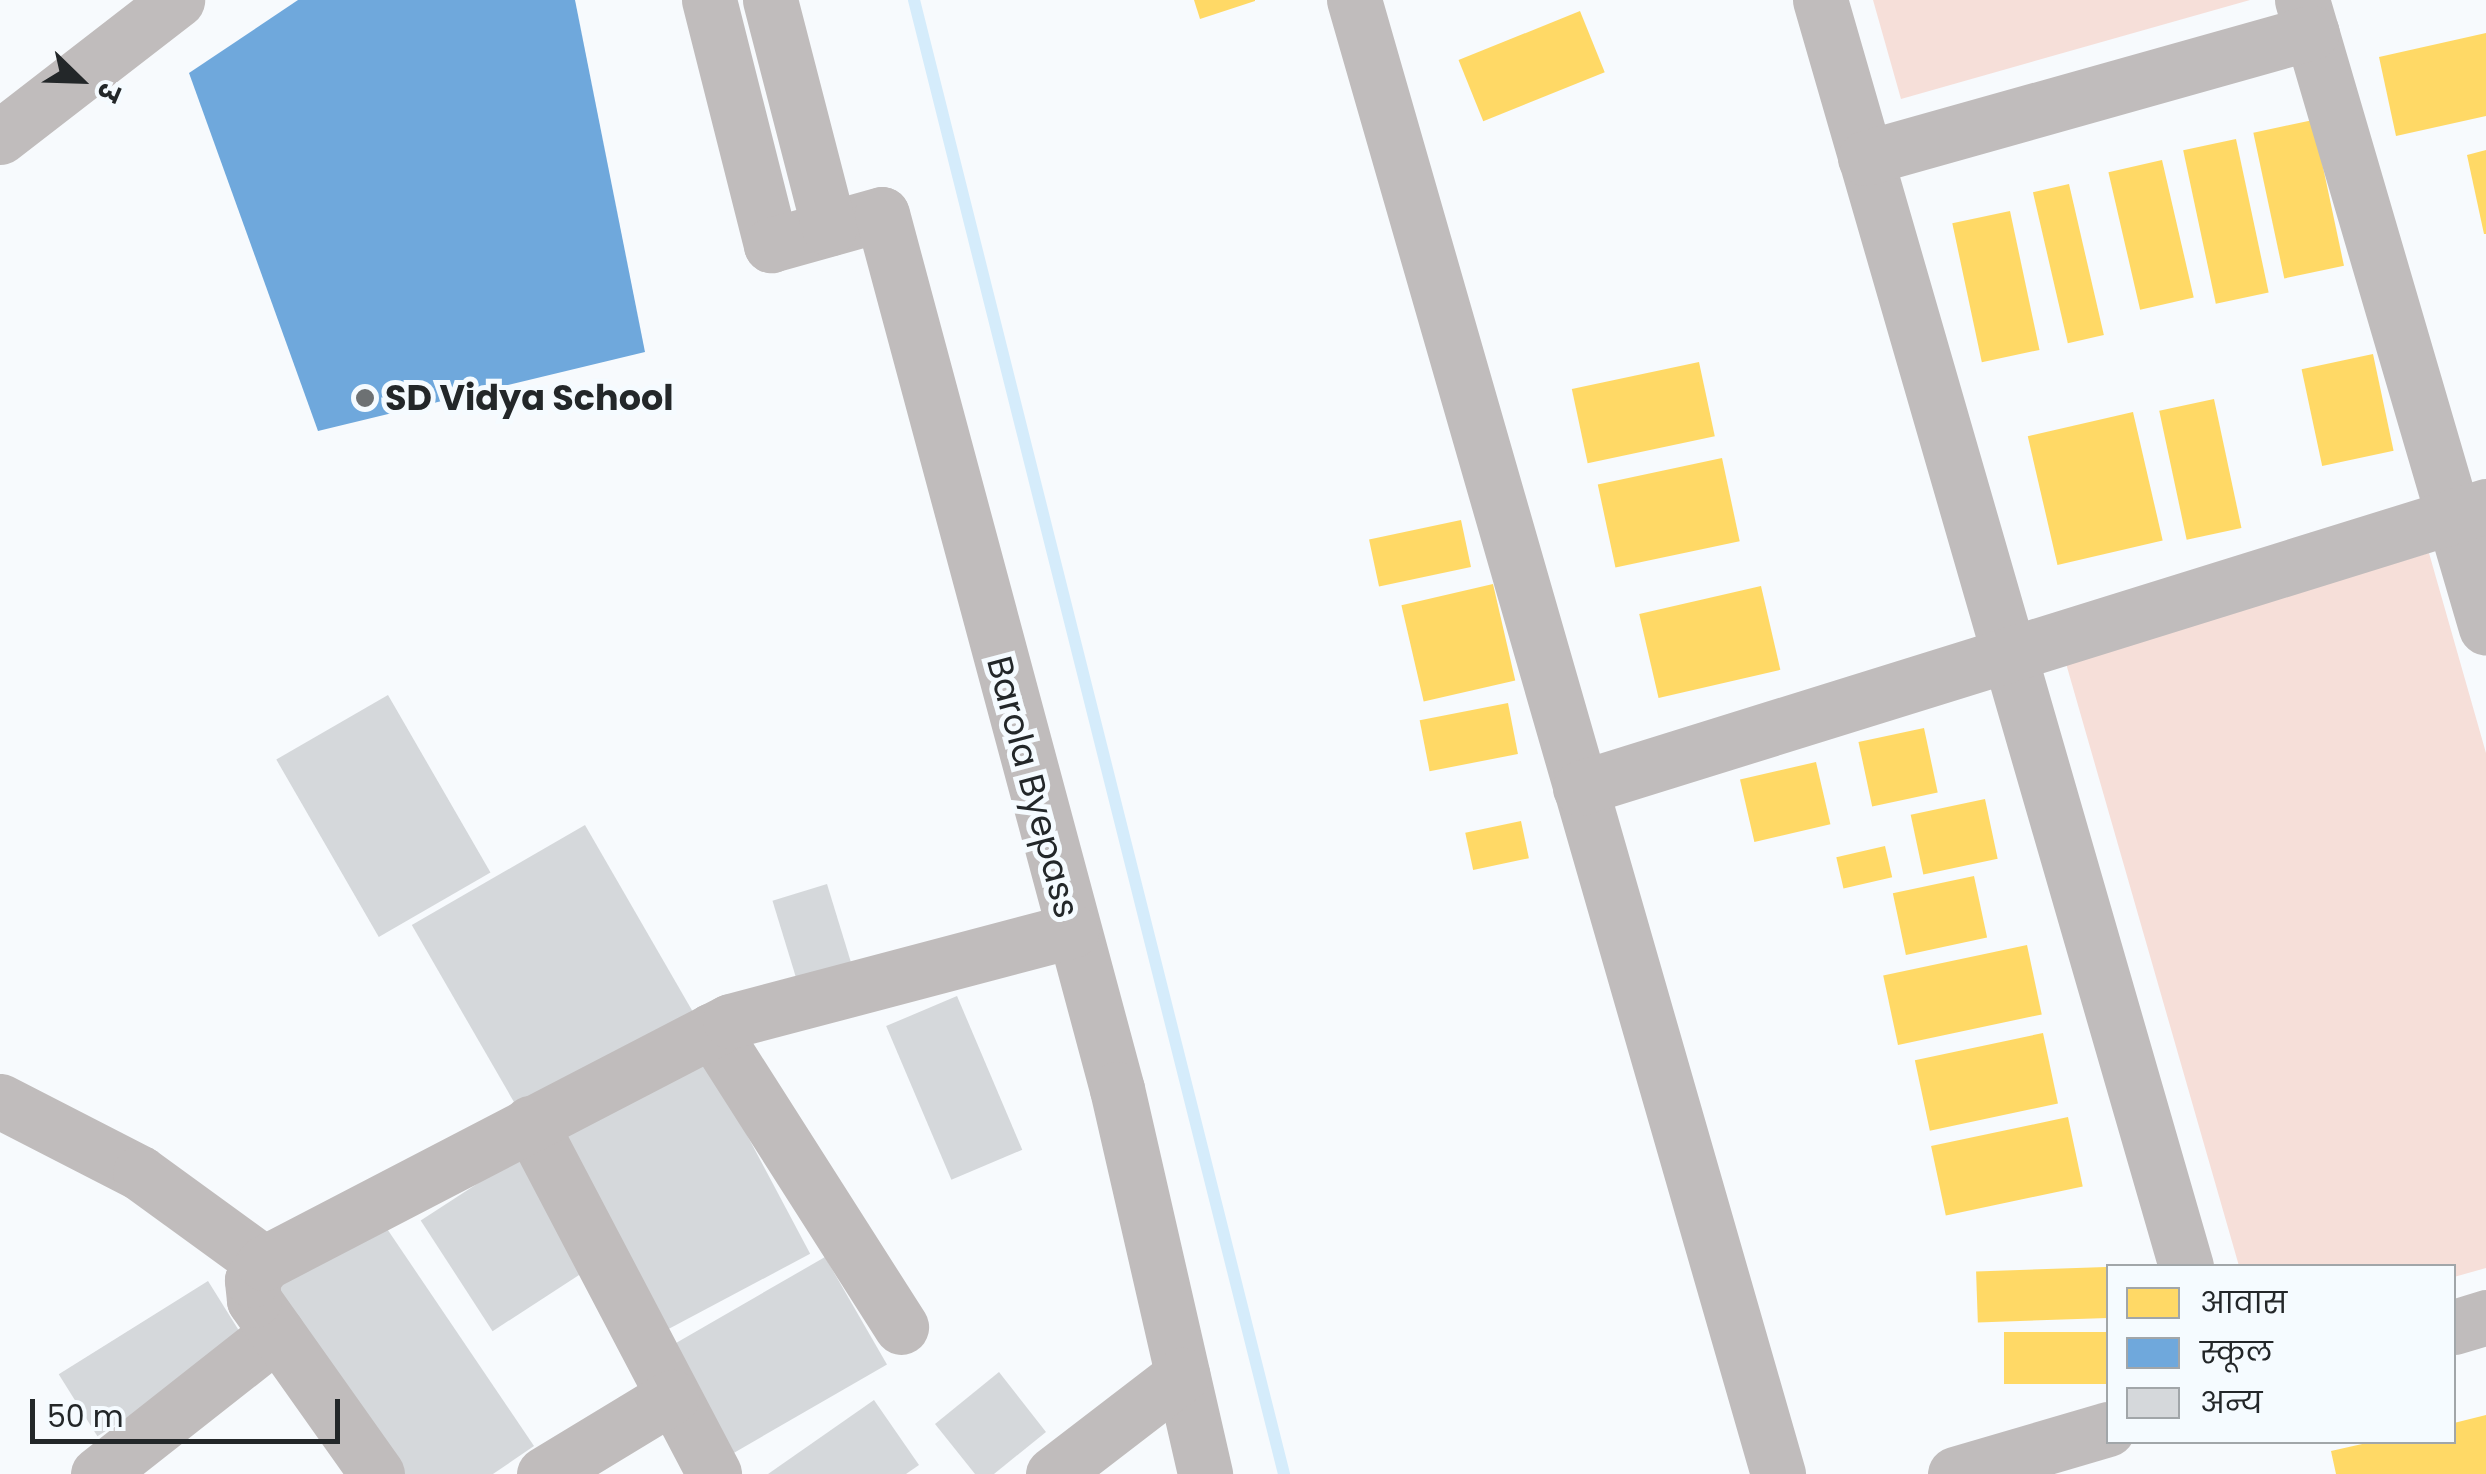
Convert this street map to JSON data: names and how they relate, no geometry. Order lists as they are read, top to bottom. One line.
{"streets":{"street":["Barola Byepass"]},"places":["SD Vidya School"],"legend":["आवास","स्कूल","अन्य"],"scale_bar":"50 m","north":"bottom right"}
